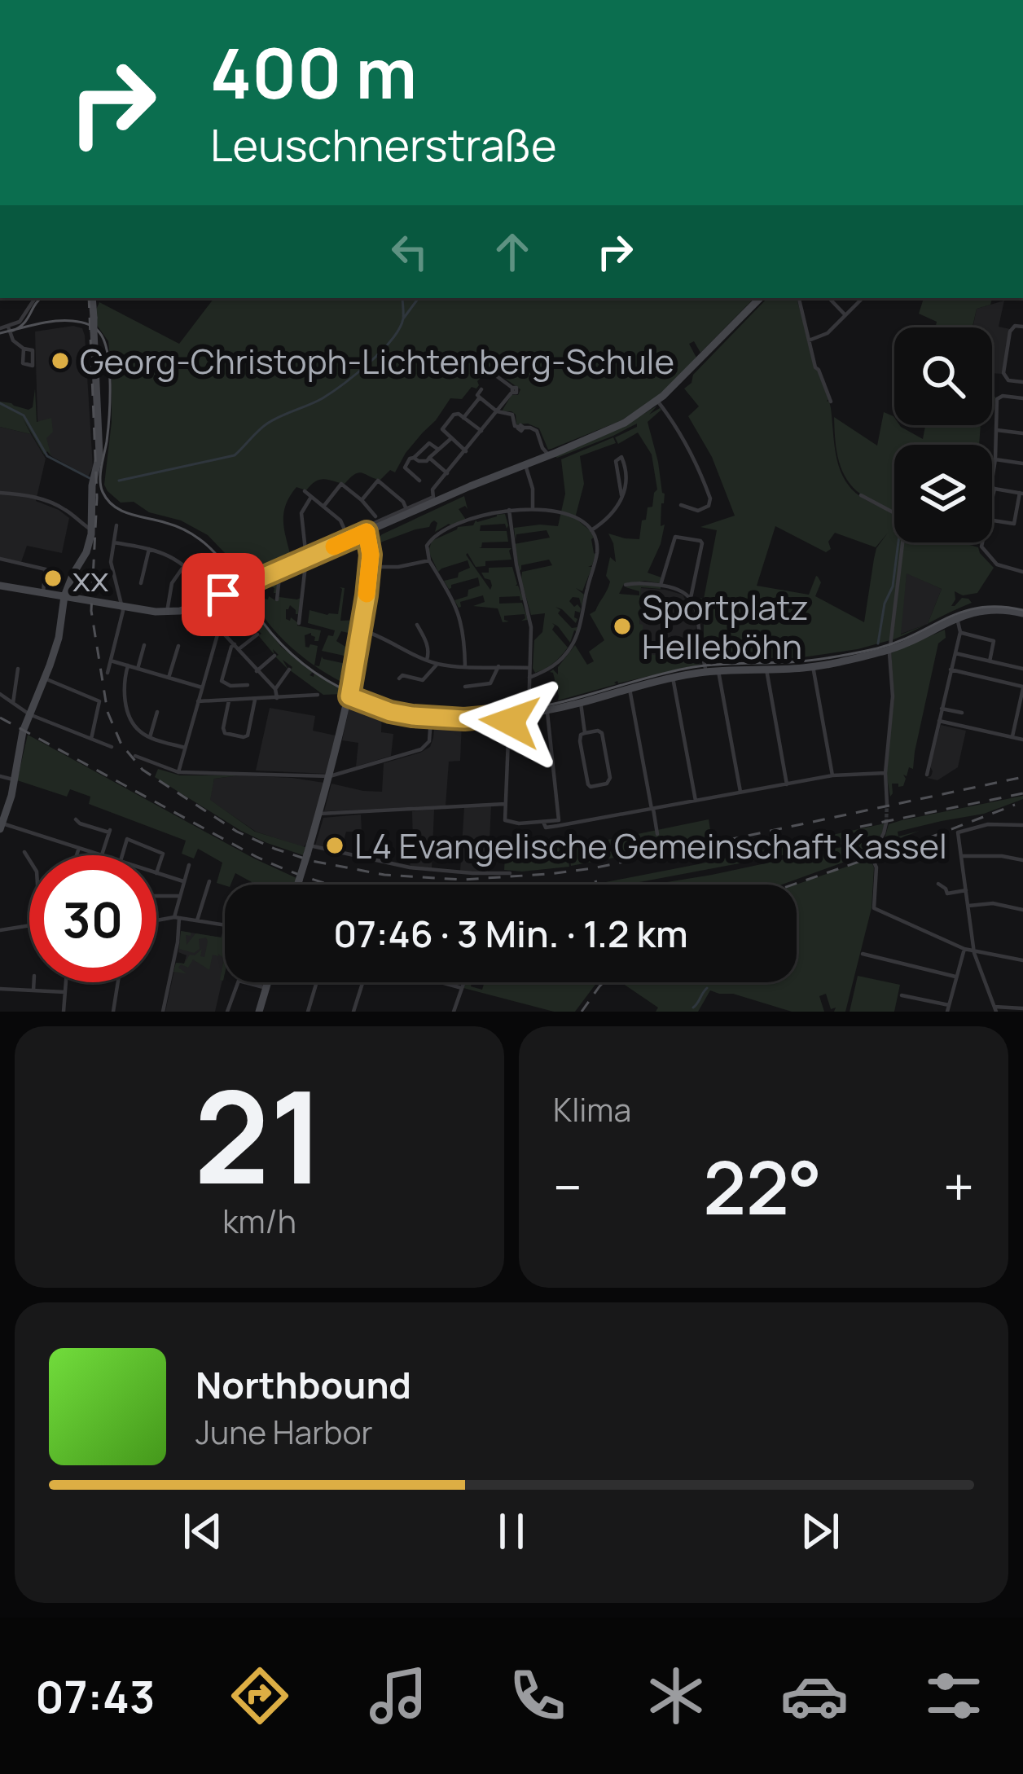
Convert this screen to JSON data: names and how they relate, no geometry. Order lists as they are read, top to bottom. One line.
{"places":["Georg-Christoph-Lichtenberg-Schule","xx","Sportplatz Helleböhn","L4 Evangelische Gemeinschaft Kassel"],"page":{"turn":["400 m","Leuschnerstraße"],"limit":"30","trip":"07:46 · 3 Min. · 1.2 km","tile":[["21","km/h"],"Klima"],"heat":["−","22°","+"],"song":["Northbound","June Harbor"],"tabs":"07:43"}}
